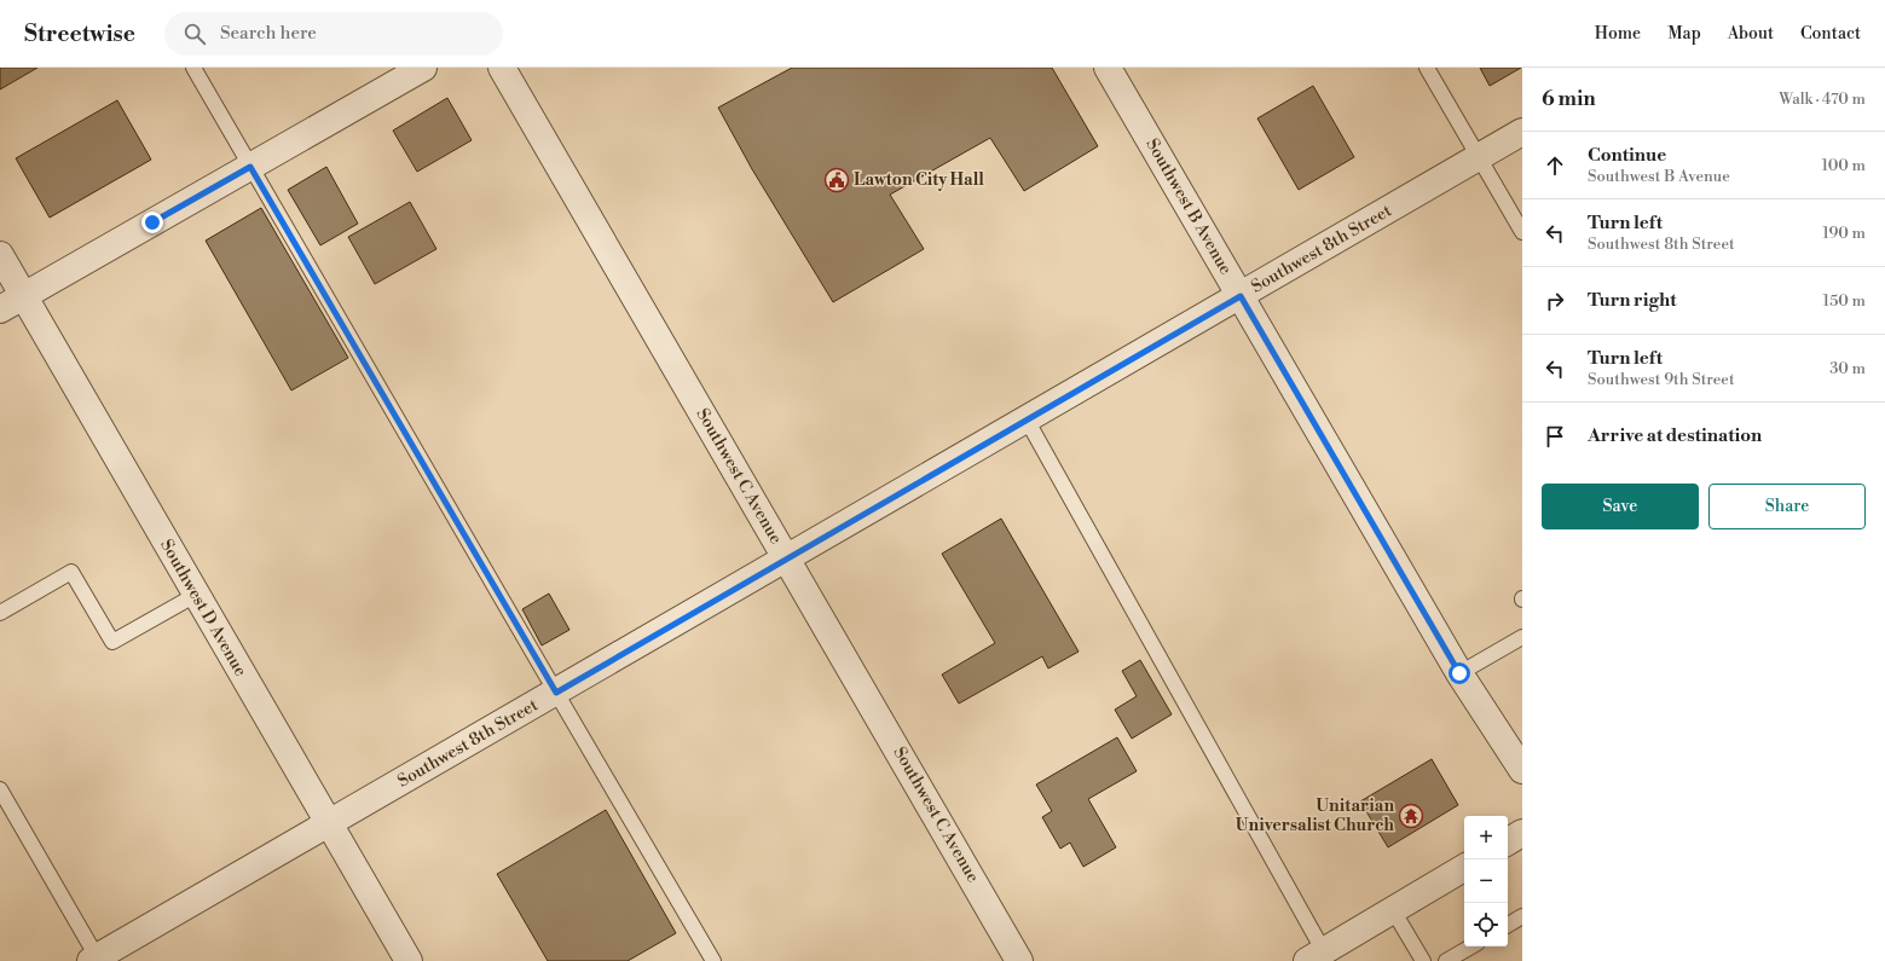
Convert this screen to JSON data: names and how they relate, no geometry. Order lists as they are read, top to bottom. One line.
{"streets":{"street":["Southwest B Avenue","Southwest 8th Street","Southwest C Avenue","Southwest D Avenue"]},"crossings":[["Southwest B Avenue","Southwest 8th Street"],["Southwest 8th Street","Southwest C Avenue"],["Southwest 8th Street","Southwest D Avenue"]],"places":{"public building":["Lawton City Hall"],"temple":["Unitarian Universalist Church"]},"page":{"header":"Streetwise","search":"Search here","nav":["Home","Map","About","Contact"],"heading":["6 min","Walk · 470 m"],"list":[["Continue","Southwest B Avenue","100 m"],["Turn left","Southwest 8th Street","190 m"],["Turn right","150 m"],["Turn left","Southwest 9th Street","30 m"],"Arrive at destination"],"buttons":["Save","Share"],"map_buttons":["+","−"]}}
